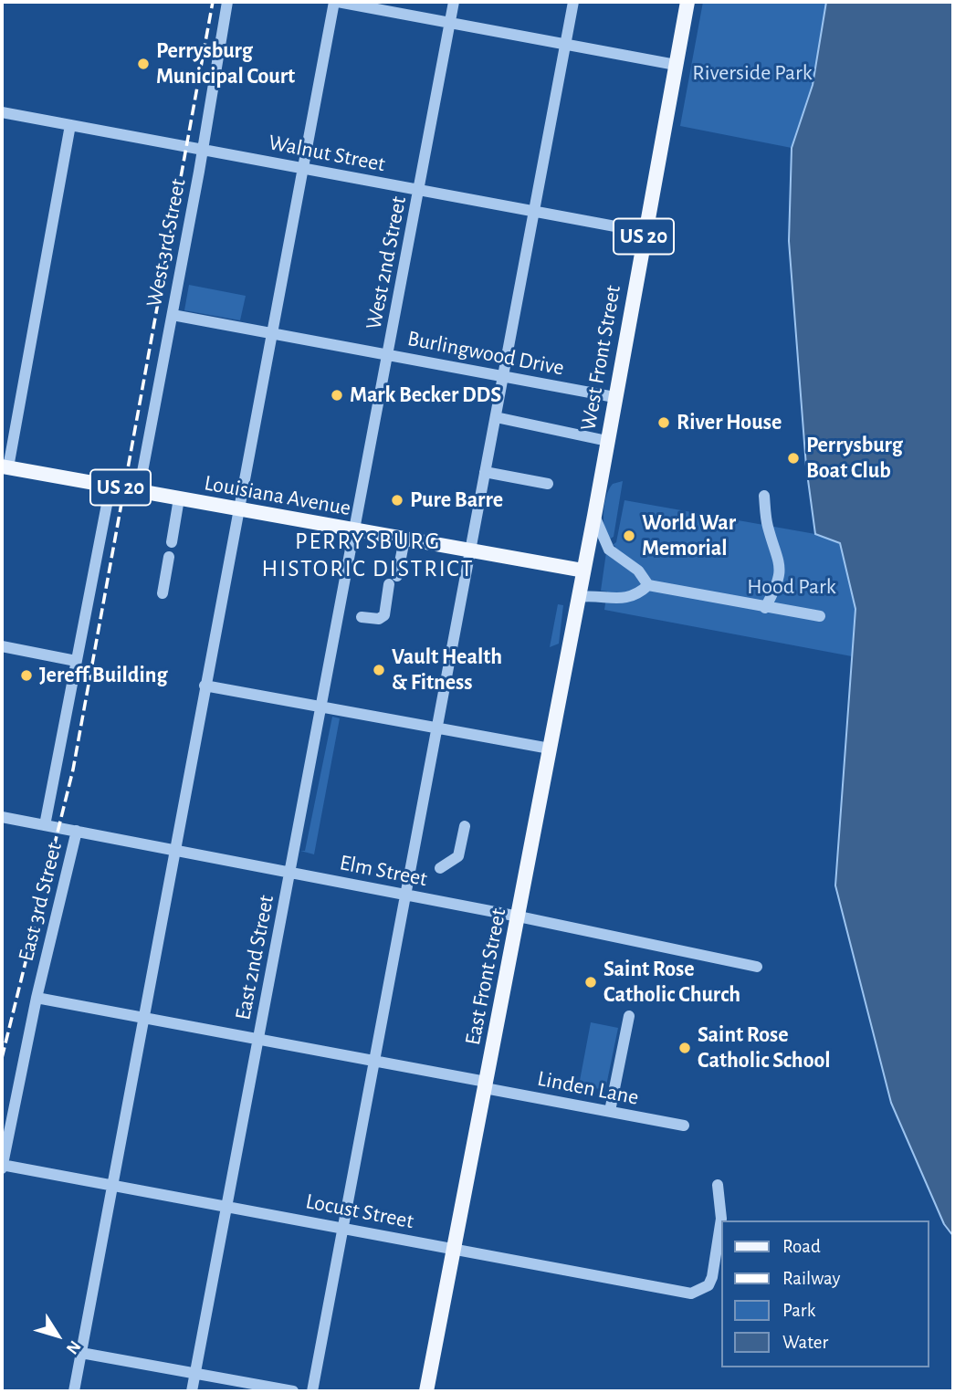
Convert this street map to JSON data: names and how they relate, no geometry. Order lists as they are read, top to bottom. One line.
{"streets":{"main road":["US 20","West Front Street","Louisiana Avenue","East Front Street"],"street":["Walnut Street","West 3rd Street","West 2nd Street","Burlingwood Drive","Elm Street","East 3rd Street","East 2nd Street","Linden Lane","Locust Street"]},"crossings":[["Walnut Street","West 3rd Street"],["Walnut Street","West 2nd Street"],["Walnut Street","West Front Street"],["West 3rd Street","Burlingwood Drive"],["West 3rd Street","Louisiana Avenue"],["West 2nd Street","Burlingwood Drive"],["West 2nd Street","Louisiana Avenue"],["West 2nd Street","East 2nd Street"],["Burlingwood Drive","West Front Street"],["West Front Street","Louisiana Avenue"],["West Front Street","East Front Street"],["Louisiana Avenue","East 3rd Street"],["Louisiana Avenue","East 2nd Street"],["Louisiana Avenue","East Front Street"],["Elm Street","East 3rd Street"],["Elm Street","East 2nd Street"],["Elm Street","East Front Street"],["East 3rd Street","Linden Lane"],["East 3rd Street","Locust Street"],["East 2nd Street","Linden Lane"],["East 2nd Street","Locust Street"],["East Front Street","Linden Lane"],["East Front Street","Locust Street"]],"districts":["PERRYSBURG HISTORIC DISTRICT"],"parks":["Riverside Park","Hood Park"],"places":["Perrysburg Municipal Court","Mark Becker DDS","River House","Perrysburg Boat Club","Pure Barre","World War Memorial","Vault Health & Fitness","Jereff Building","Saint Rose Catholic Church","Saint Rose Catholic School"],"legend":["Road","Railway","Park","Water"],"north":"bottom right"}
